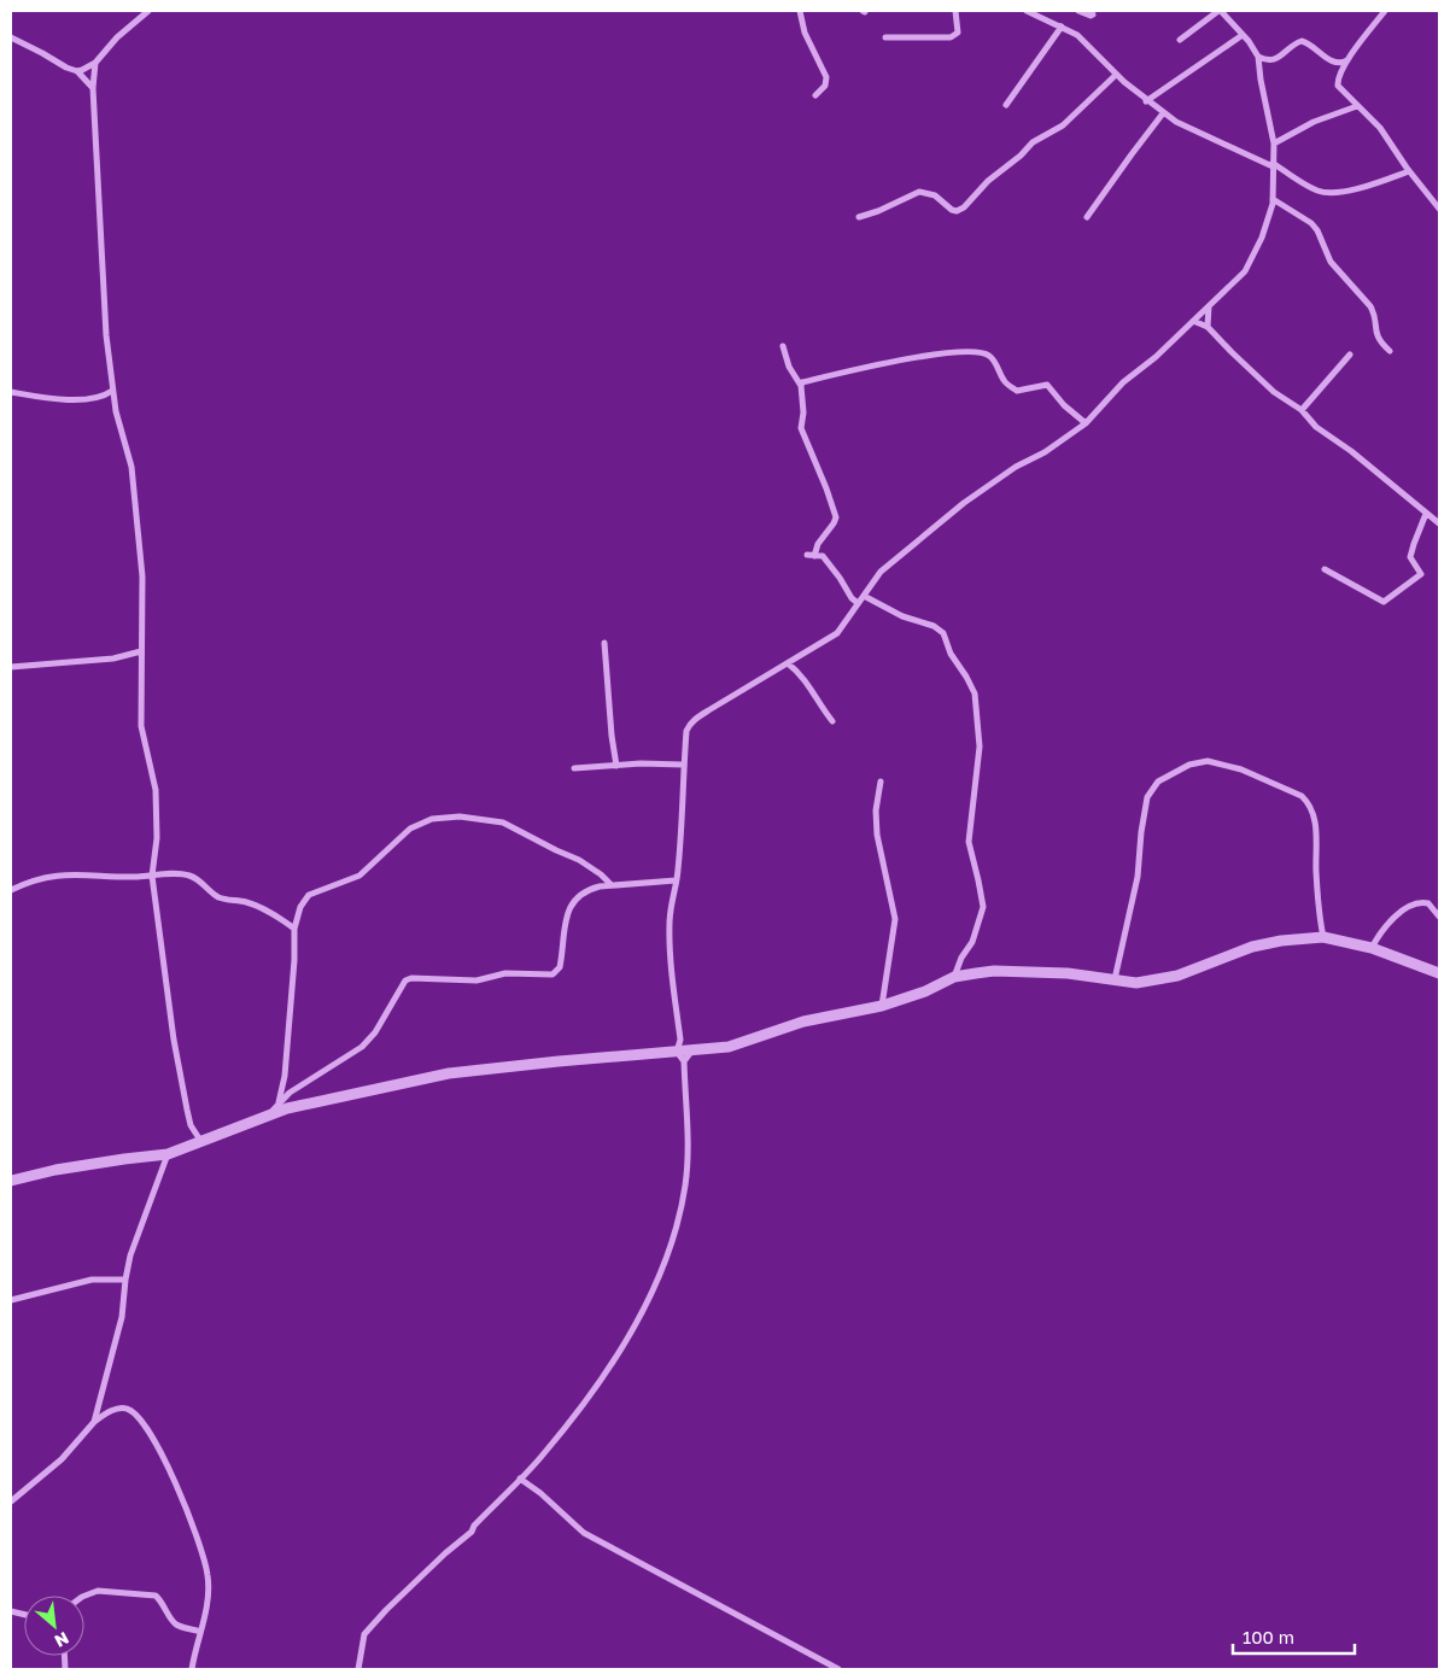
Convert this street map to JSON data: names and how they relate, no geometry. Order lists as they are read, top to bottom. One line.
{"scale_bar":"100 m","north":"bottom right"}
